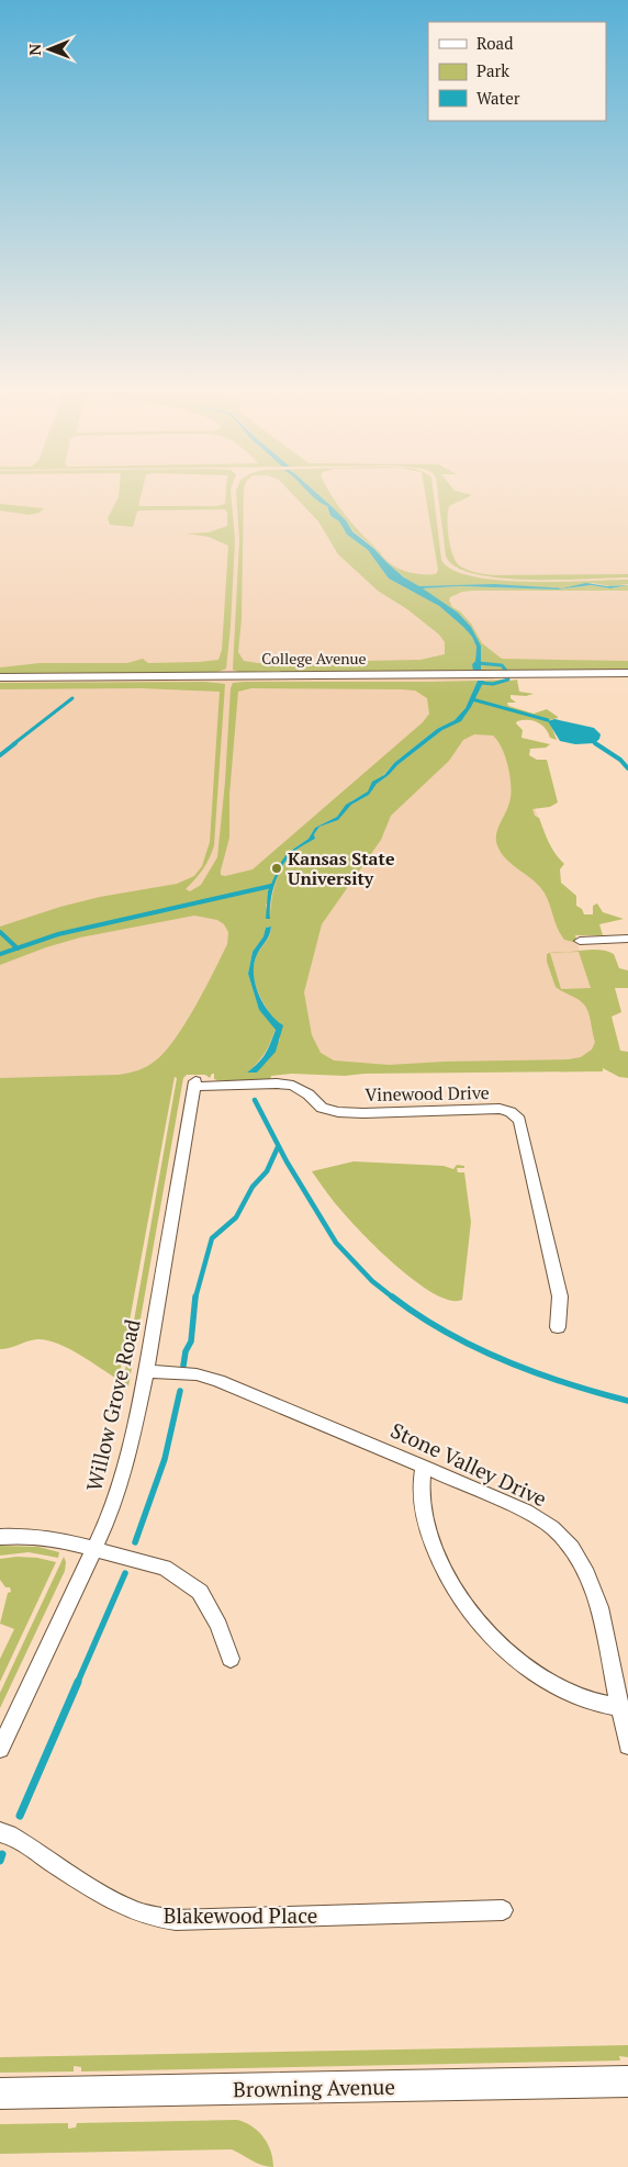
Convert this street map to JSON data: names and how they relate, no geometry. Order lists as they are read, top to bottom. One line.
{"streets":{"street":["College Avenue","Vinewood Drive","Willow Grove Road","Stone Valley Drive","Blakewood Place","Browning Avenue"]},"crossings":[["Vinewood Drive","Willow Grove Road"],["Willow Grove Road","Stone Valley Drive"]],"places":["Kansas State University"],"legend":["Road","Park","Water"],"north":"left"}
